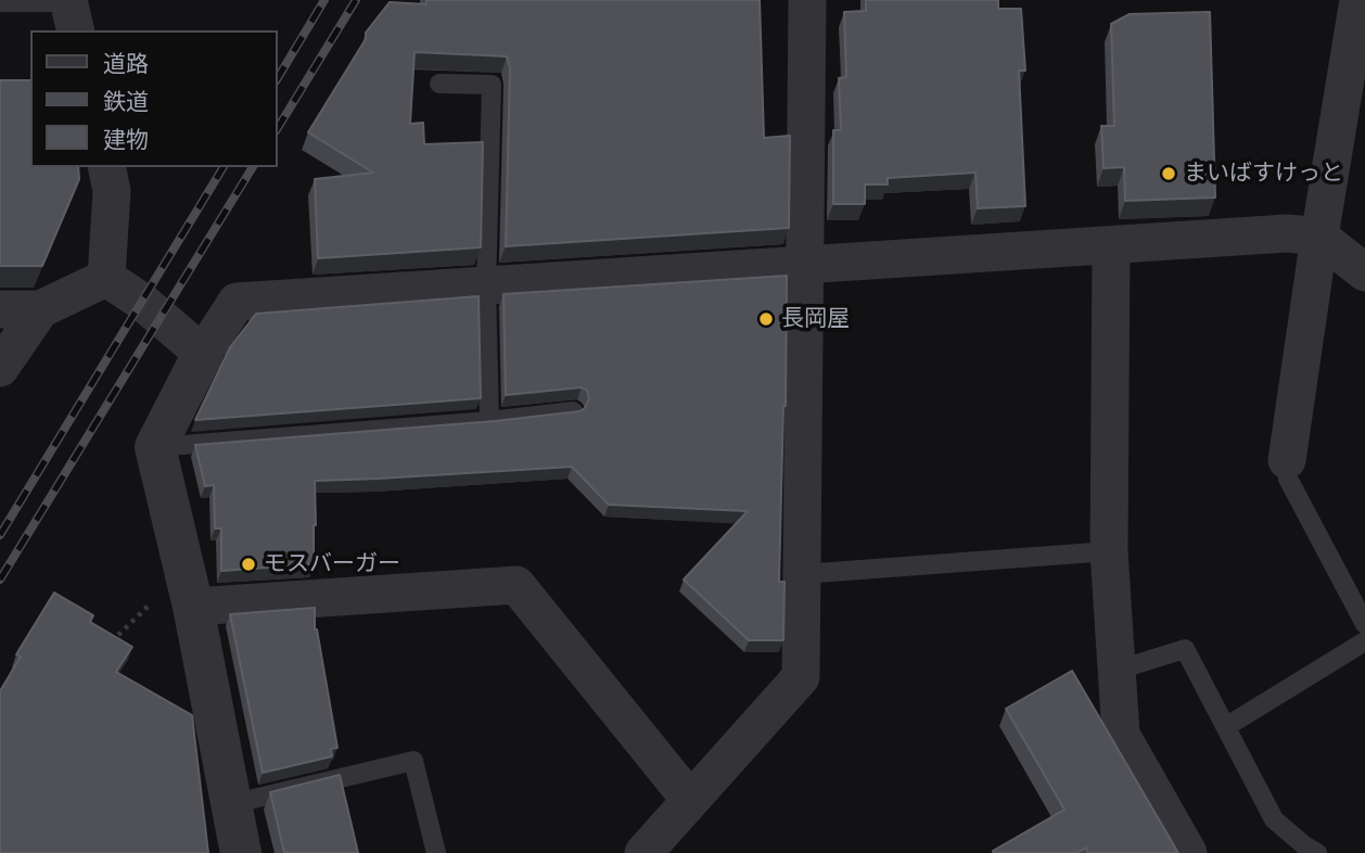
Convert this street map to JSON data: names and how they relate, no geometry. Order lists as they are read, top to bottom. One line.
{"places":["まいばすけっと","長岡屋","モスバーガー"],"legend":["道路","鉄道","建物"]}
